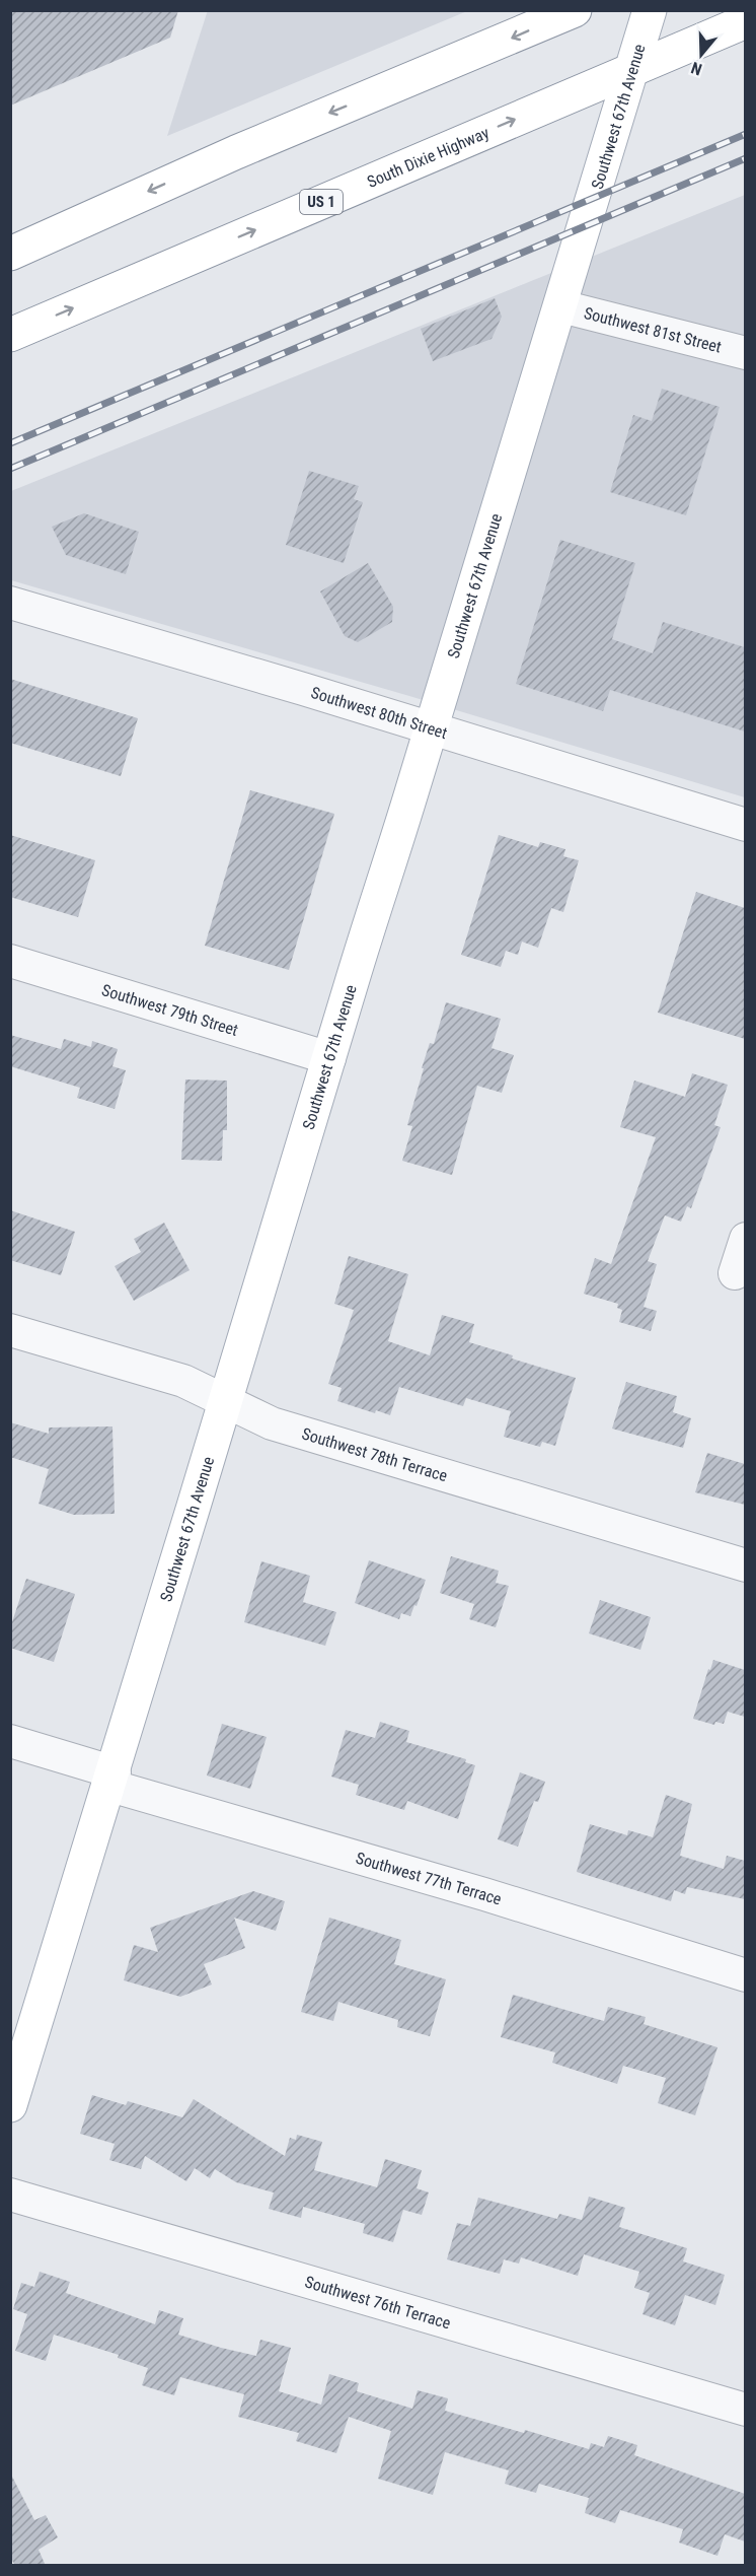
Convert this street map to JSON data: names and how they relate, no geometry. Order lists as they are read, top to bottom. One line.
{"streets":{"main road":["Southwest 67th Avenue","South Dixie Highway","US 1"],"street":["Southwest 81st Street","Southwest 80th Street","Southwest 79th Street","Southwest 78th Terrace","Southwest 77th Terrace","Southwest 76th Terrace"]},"crossings":[["Southwest 67th Avenue","South Dixie Highway"],["Southwest 67th Avenue","Southwest 81st Street"],["Southwest 67th Avenue","Southwest 80th Street"],["Southwest 67th Avenue","Southwest 79th Street"],["Southwest 67th Avenue","Southwest 78th Terrace"],["Southwest 67th Avenue","Southwest 77th Terrace"]],"north":"bottom"}
